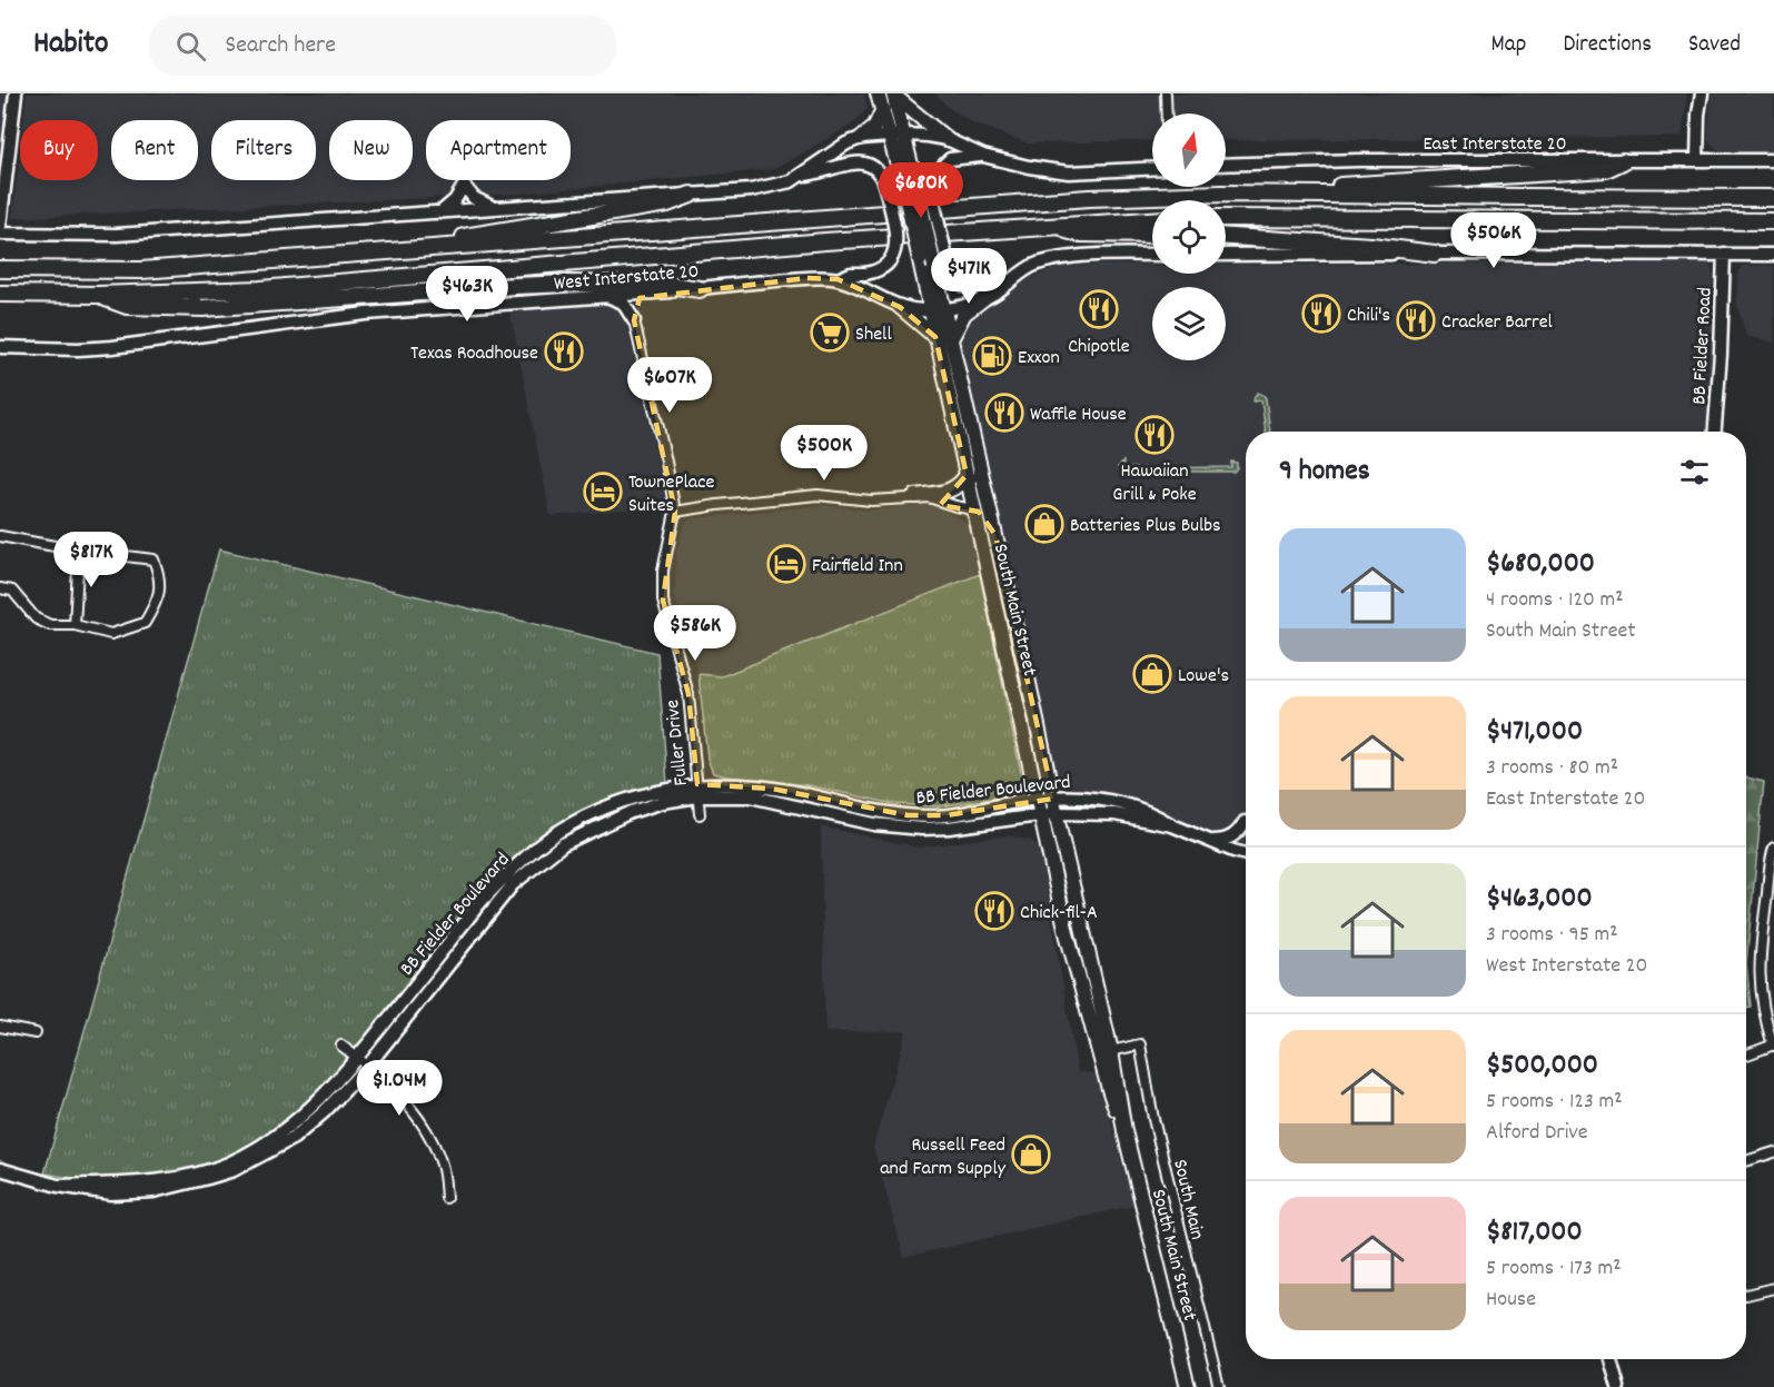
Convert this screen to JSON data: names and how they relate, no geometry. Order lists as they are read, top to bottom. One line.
{"streets":{"main road":["East Interstate 20","West Interstate 20","BB Fielder Road","South Main Street","BB Fielder Boulevard"],"street":["Fuller Drive","South Main"]},"crossings":[["West Interstate 20","South Main Street"],["South Main Street","BB Fielder Boulevard"],["South Main Street","South Main"],["Fuller Drive","BB Fielder Boulevard"]],"places":{"restaurant":["Chipotle","Chili's","Cracker Barrel","Texas Roadhouse","Waffle House","Hawaiian Grill & Poke","Chick-fil-A"],"supermarket":["Shell"],"fuel station":["Exxon"],"hotel":["TownePlace Suites","Fairfield Inn"],"shop":["Batteries Plus Bulbs","Lowe's","Russell Feed and Farm Supply"]},"north":"top","page":{"header":"Habito","search":"Search here","nav":["Map","Directions","Saved"],"chip":["Buy","Rent","Filters","New","Apartment"],"price":["$680K","$506K","$471K","$463K","$607K","$500K","$817K","$586K","$1.04M"],"heading":"9 homes","list":[{"name":"$680,000","note":"4 rooms · 120 m² · South Main Street"},{"name":"$471,000","note":"3 rooms · 80 m² · East Interstate 20"},{"name":"$463,000","note":"3 rooms · 95 m² · West Interstate 20"},{"name":"$500,000","note":"5 rooms · 123 m² · Alford Drive"},{"name":"$817,000","note":"5 rooms · 173 m² · House"}]}}
